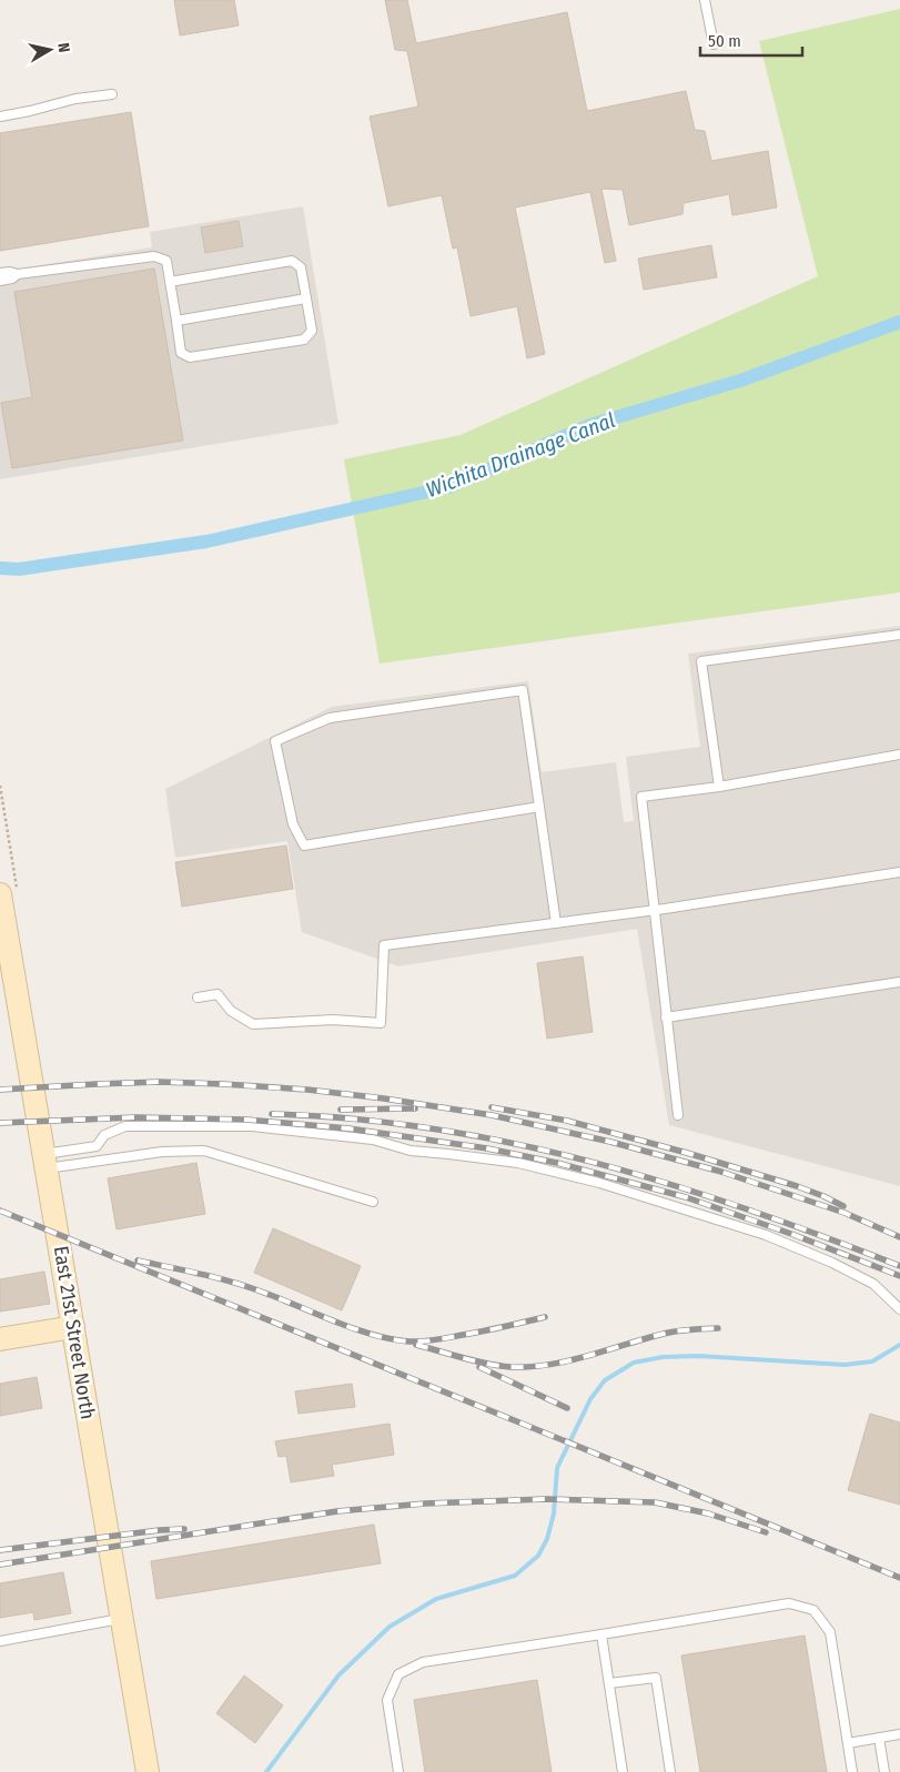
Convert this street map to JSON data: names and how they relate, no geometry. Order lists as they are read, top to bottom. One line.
{"streets":{"main road":["East 21st Street North"]},"water":["Wichita Drainage Canal"],"scale_bar":"50 m","north":"right"}
